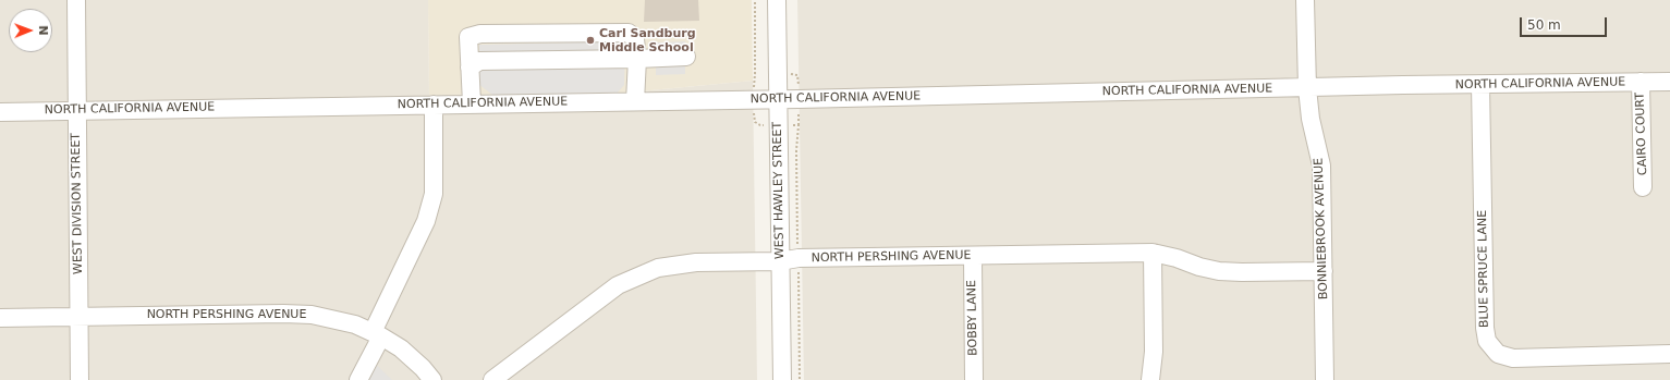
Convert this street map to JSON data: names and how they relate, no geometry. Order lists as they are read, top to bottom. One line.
{"streets":{"street":["NORTH CALIFORNIA AVENUE","CAIRO COURT","WEST HAWLEY STREET","WEST DIVISION STREET","BONNIEBROOK AVENUE","NORTH PERSHING AVENUE","BLUE SPRUCE LANE","BOBBY LANE"]},"crossings":[["NORTH CALIFORNIA AVENUE","CAIRO COURT"],["NORTH CALIFORNIA AVENUE","WEST HAWLEY STREET"],["NORTH CALIFORNIA AVENUE","WEST DIVISION STREET"],["NORTH CALIFORNIA AVENUE","BONNIEBROOK AVENUE"],["NORTH CALIFORNIA AVENUE","BLUE SPRUCE LANE"],["WEST HAWLEY STREET","NORTH PERSHING AVENUE"],["WEST DIVISION STREET","NORTH PERSHING AVENUE"],["BONNIEBROOK AVENUE","NORTH PERSHING AVENUE"],["NORTH PERSHING AVENUE","BOBBY LANE"]],"places":["Carl Sandburg Middle School"],"scale_bar":"50 m","north":"right"}
